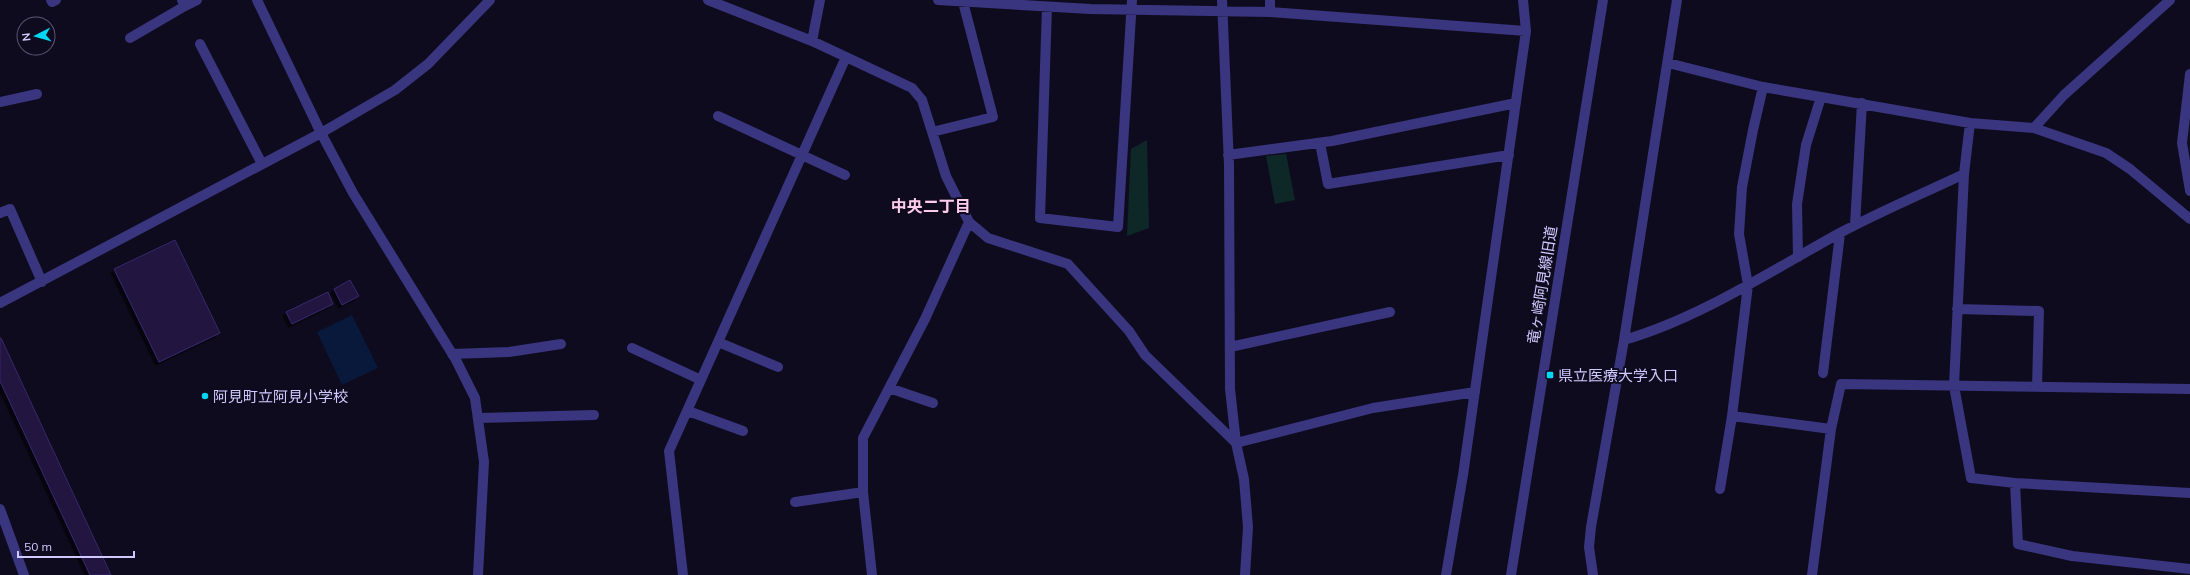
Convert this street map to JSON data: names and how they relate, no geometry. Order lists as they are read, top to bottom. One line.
{"streets":{"street":["竜ヶ崎阿見線旧道"]},"districts":["中央二丁目"],"places":{"transit":["県立医療大学入口"],"other":["阿見町立阿見小学校"]},"scale_bar":"50 m","north":"left"}
